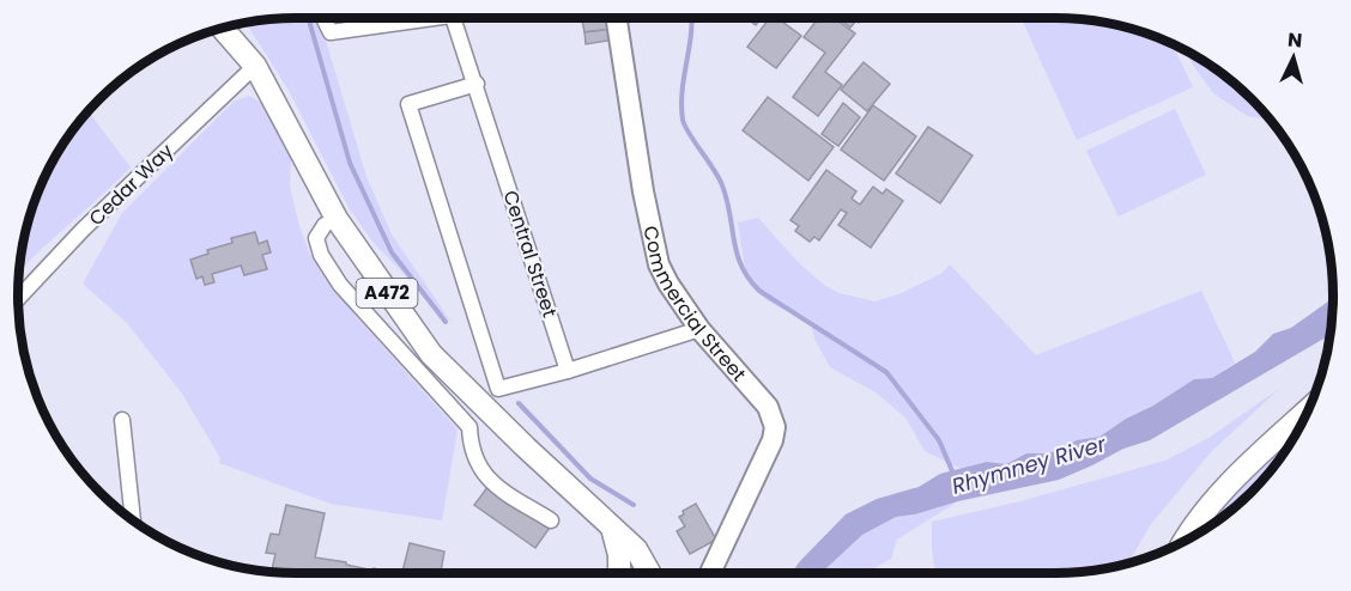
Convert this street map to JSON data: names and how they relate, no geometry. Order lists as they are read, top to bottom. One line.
{"streets":{"main road":["A472"],"street":["Cedar Way","Central Street","Commercial Street"]},"crossings":[["Cedar Way","A472"]],"water":["Rhymney River"],"north":"top"}
